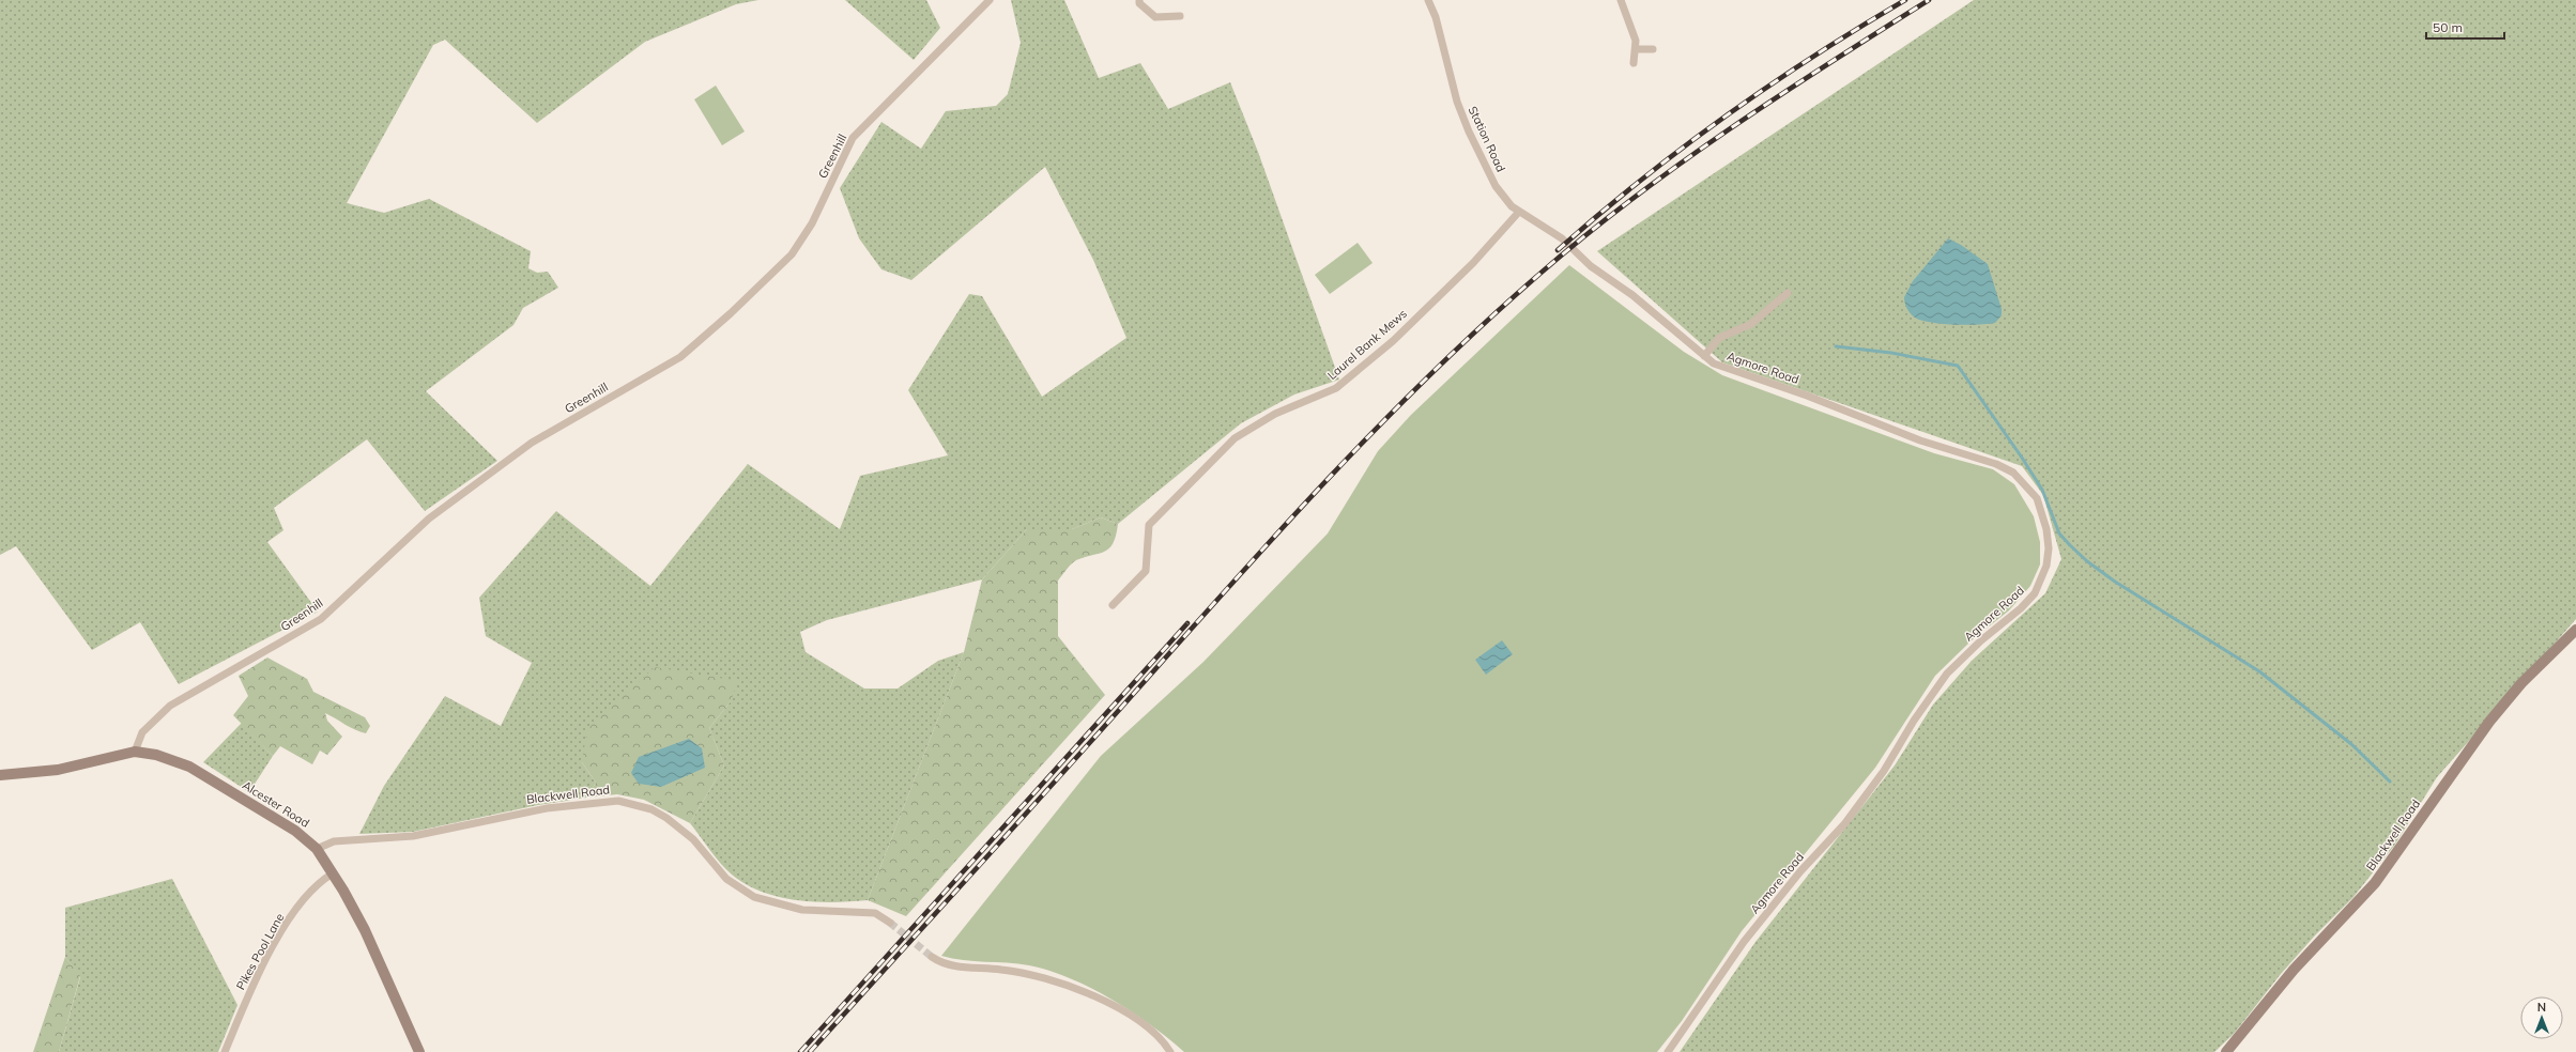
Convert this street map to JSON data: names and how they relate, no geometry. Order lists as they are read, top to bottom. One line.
{"streets":{"main road":["Blackwell Road","Alcester Road"],"street":["Station Road","Greenhill","Laurel Bank Mews","Agmore Road","Pikes Pool Lane"]},"crossings":[["Station Road","Laurel Bank Mews"],["Station Road","Agmore Road"],["Greenhill","Alcester Road"],["Blackwell Road","Alcester Road"],["Alcester Road","Pikes Pool Lane"]],"scale_bar":"50 m","north":"top"}
